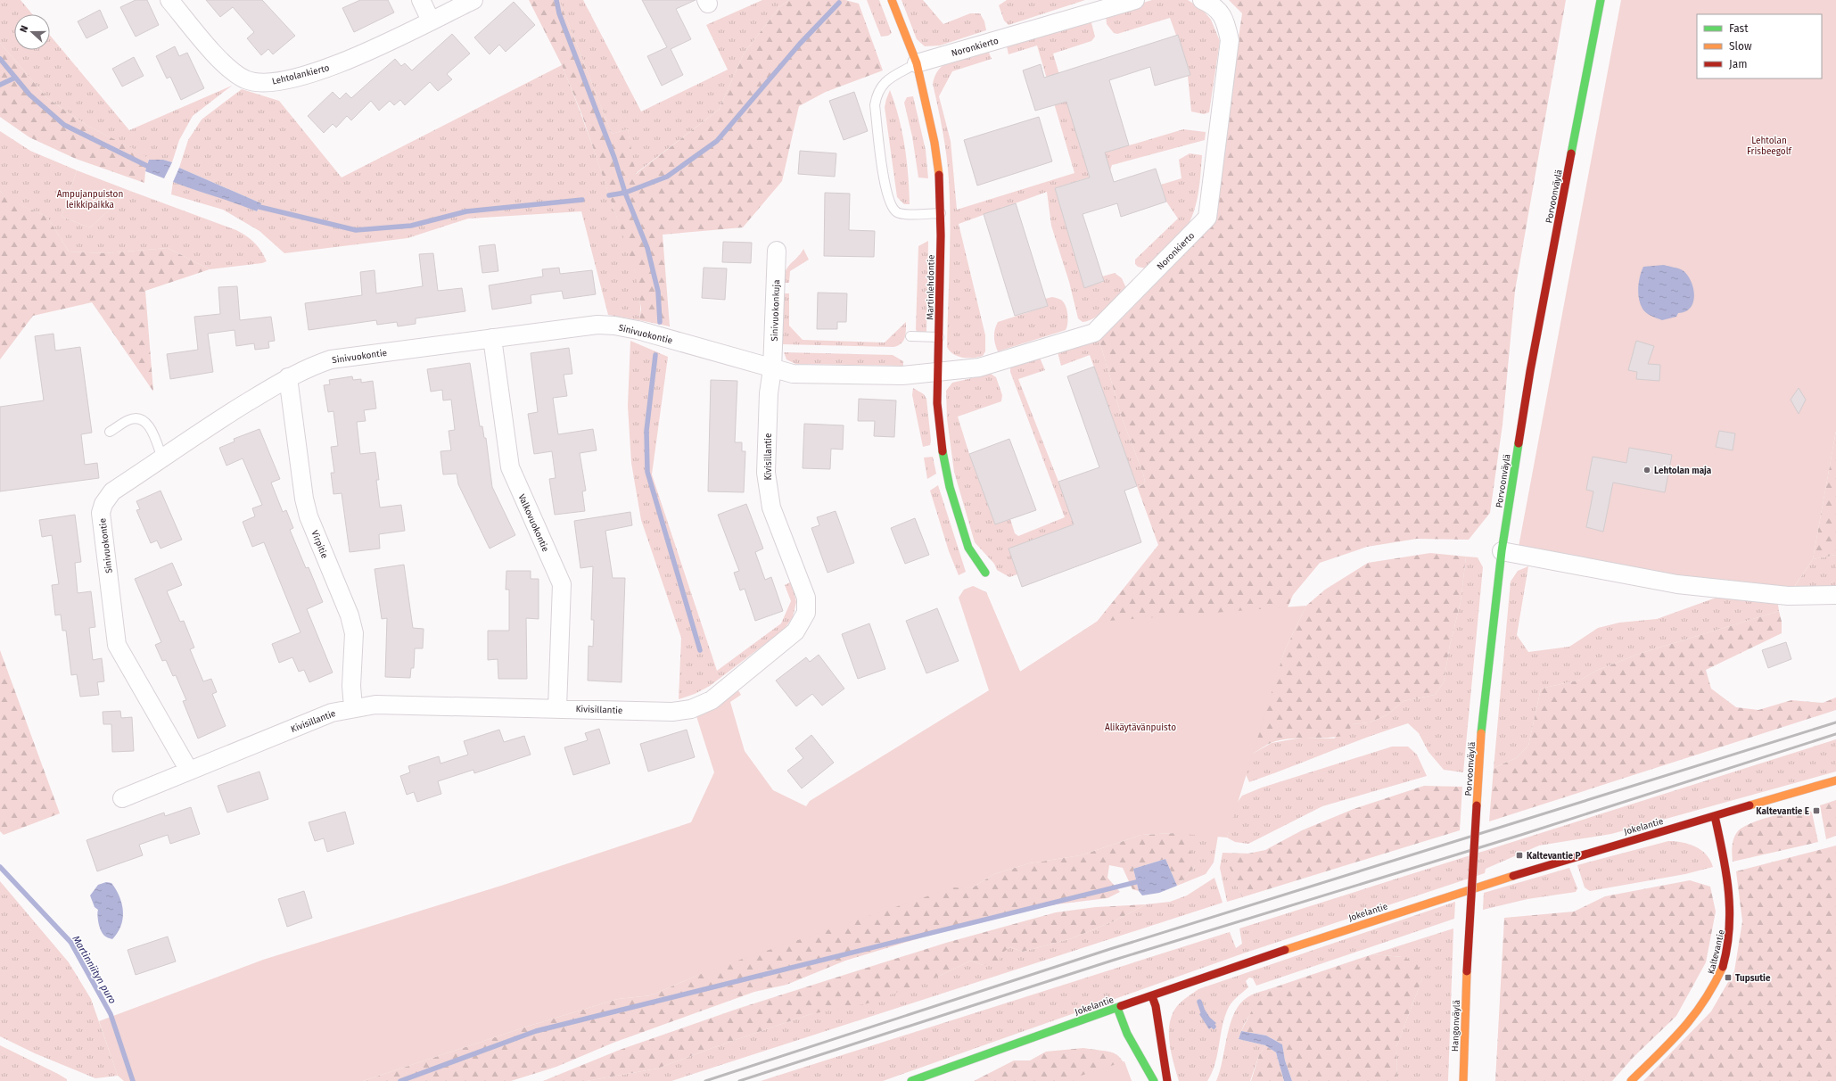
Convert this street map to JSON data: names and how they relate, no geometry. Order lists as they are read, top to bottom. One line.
{"streets":{"main road":["Porvoonväylä","Martinlehdontie","Jokelantie","Kaltevantie","Hangonväylä"],"street":["Noronkierto","Lehtolankierto","Sinivuokonkuja","Sinivuokontie","Kivisillantie","Valkovuokontie","Virpitie"]},"crossings":[["Noronkierto","Martinlehdontie"],["Noronkierto","Sinivuokontie"],["Porvoonväylä","Hangonväylä"],["Martinlehdontie","Sinivuokontie"],["Sinivuokonkuja","Sinivuokontie"],["Sinivuokonkuja","Kivisillantie"],["Sinivuokontie","Kivisillantie"],["Sinivuokontie","Valkovuokontie"],["Sinivuokontie","Virpitie"],["Kivisillantie","Valkovuokontie"],["Kivisillantie","Virpitie"],["Jokelantie","Kaltevantie"]],"water":["Martinniityn puro"],"parks":["Lehtolan Frisbeegolf","Ampujanpuiston leikkipaikka","Alikäytävänpuisto"],"places":{"other":["Lehtolan maja"],"transit":["Kaltevantie E","Kaltevantie P","Tupsutie"]},"legend":["Fast","Slow","Jam"],"north":"left"}
